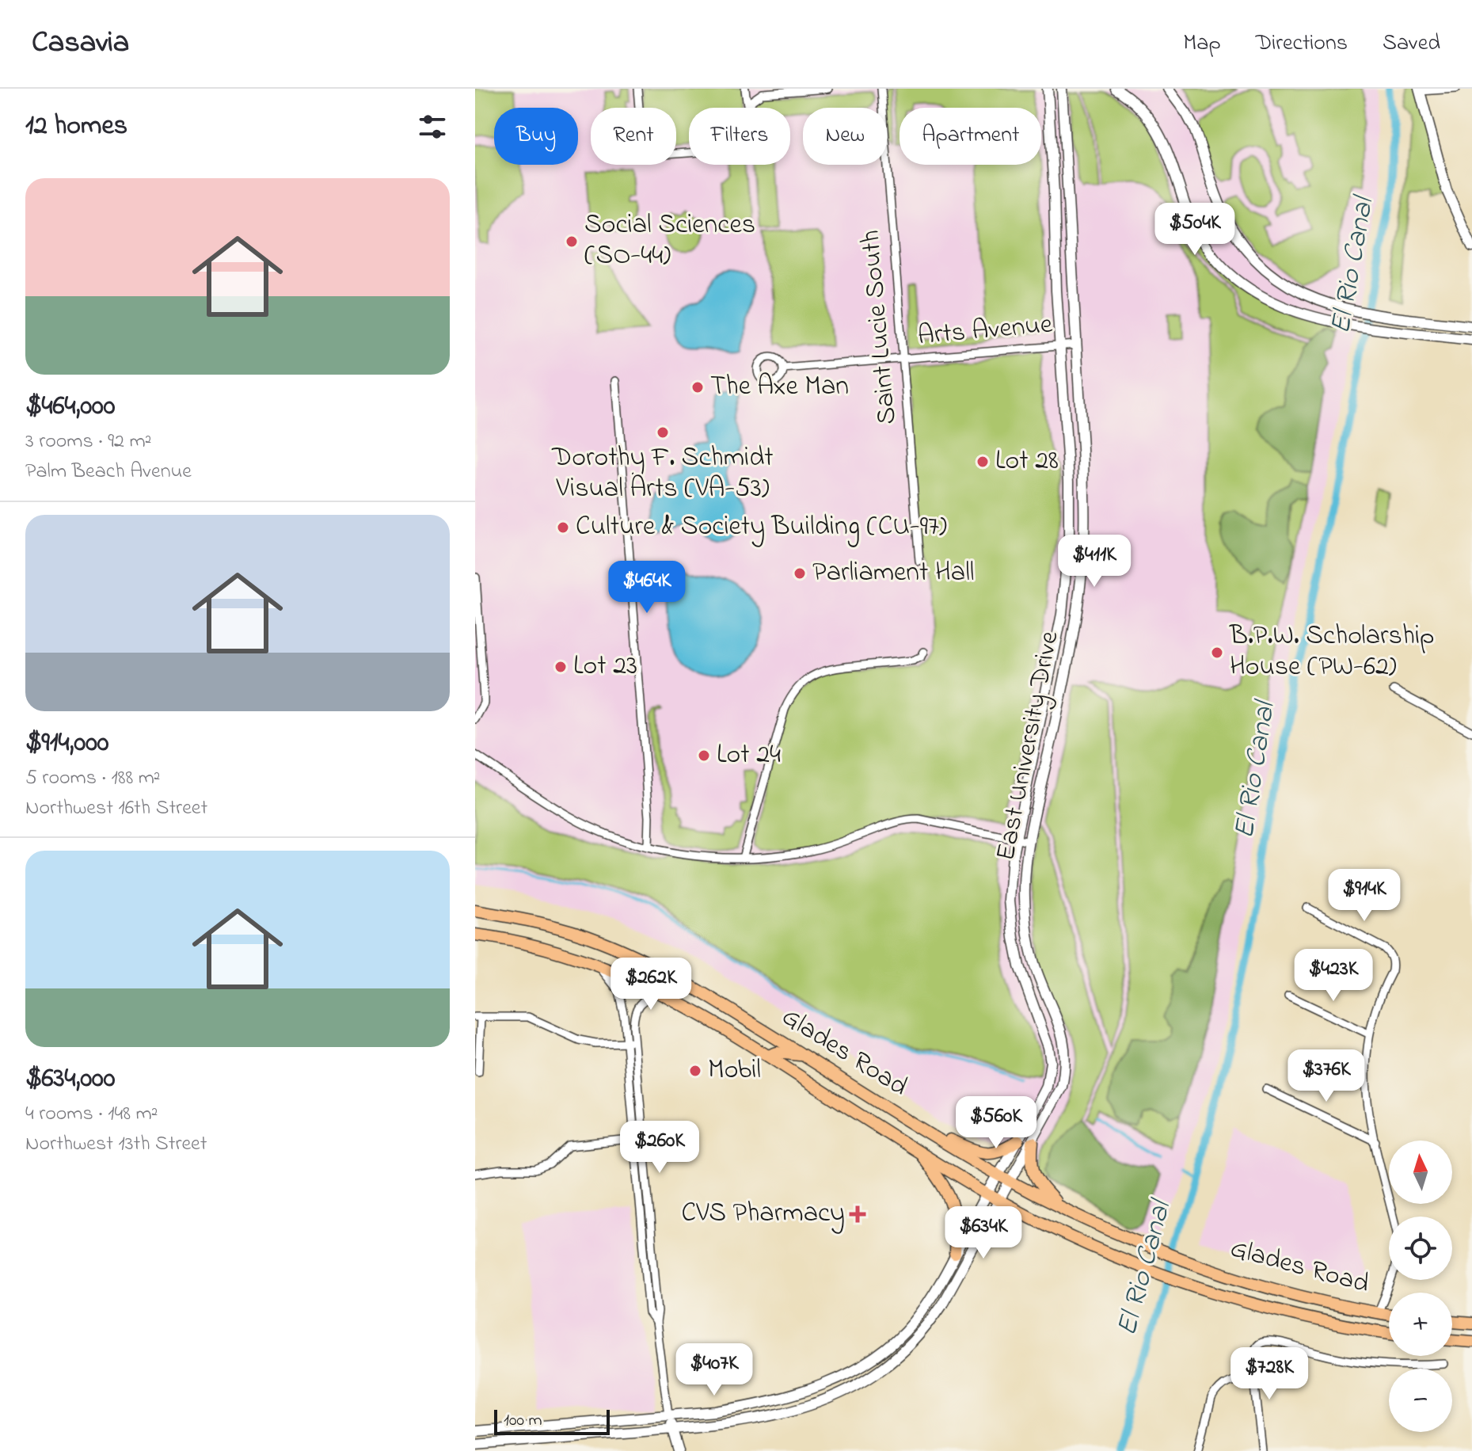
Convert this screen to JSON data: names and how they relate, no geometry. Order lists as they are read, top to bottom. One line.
{"streets":{"main road":["Glades Road"],"street":["Saint Lucie South","Arts Avenue","East University Drive"]},"crossings":[["Saint Lucie South","Arts Avenue"],["Arts Avenue","East University Drive"],["East University Drive","Glades Road"]],"water":["El Rio Canal"],"places":{"other":["Social Sciences (SO-44)","The Axe Man","Dorothy F. Schmidt Visual Arts (VA-53)","Lot 28","Culture & Society Building (CU-97)","Parliament Hall","B.P.W. Scholarship House (PW-62)","Lot 23","Lot 24","Mobil"],"health":["CVS Pharmacy"]},"scale_bar":"100 m","north":"top","page":{"header":"Casavia","nav":["Map","Directions","Saved"],"heading":"12 homes","chip":["Buy","Rent","Filters","New","Apartment"],"list":[{"name":"$464,000","note":"3 rooms · 92 m² · Palm Beach Avenue"},{"name":"$914,000","note":"5 rooms · 188 m² · Northwest 16th Street"},{"name":"$634,000","note":"4 rooms · 148 m² · Northwest 13th Street"}],"price":["$504K","$411K","$464K","$914K","$423K","$262K","$376K","$560K","$260K","$634K","$407K","$728K"],"map_buttons":["+","−"],"scale":"100 m"}}
